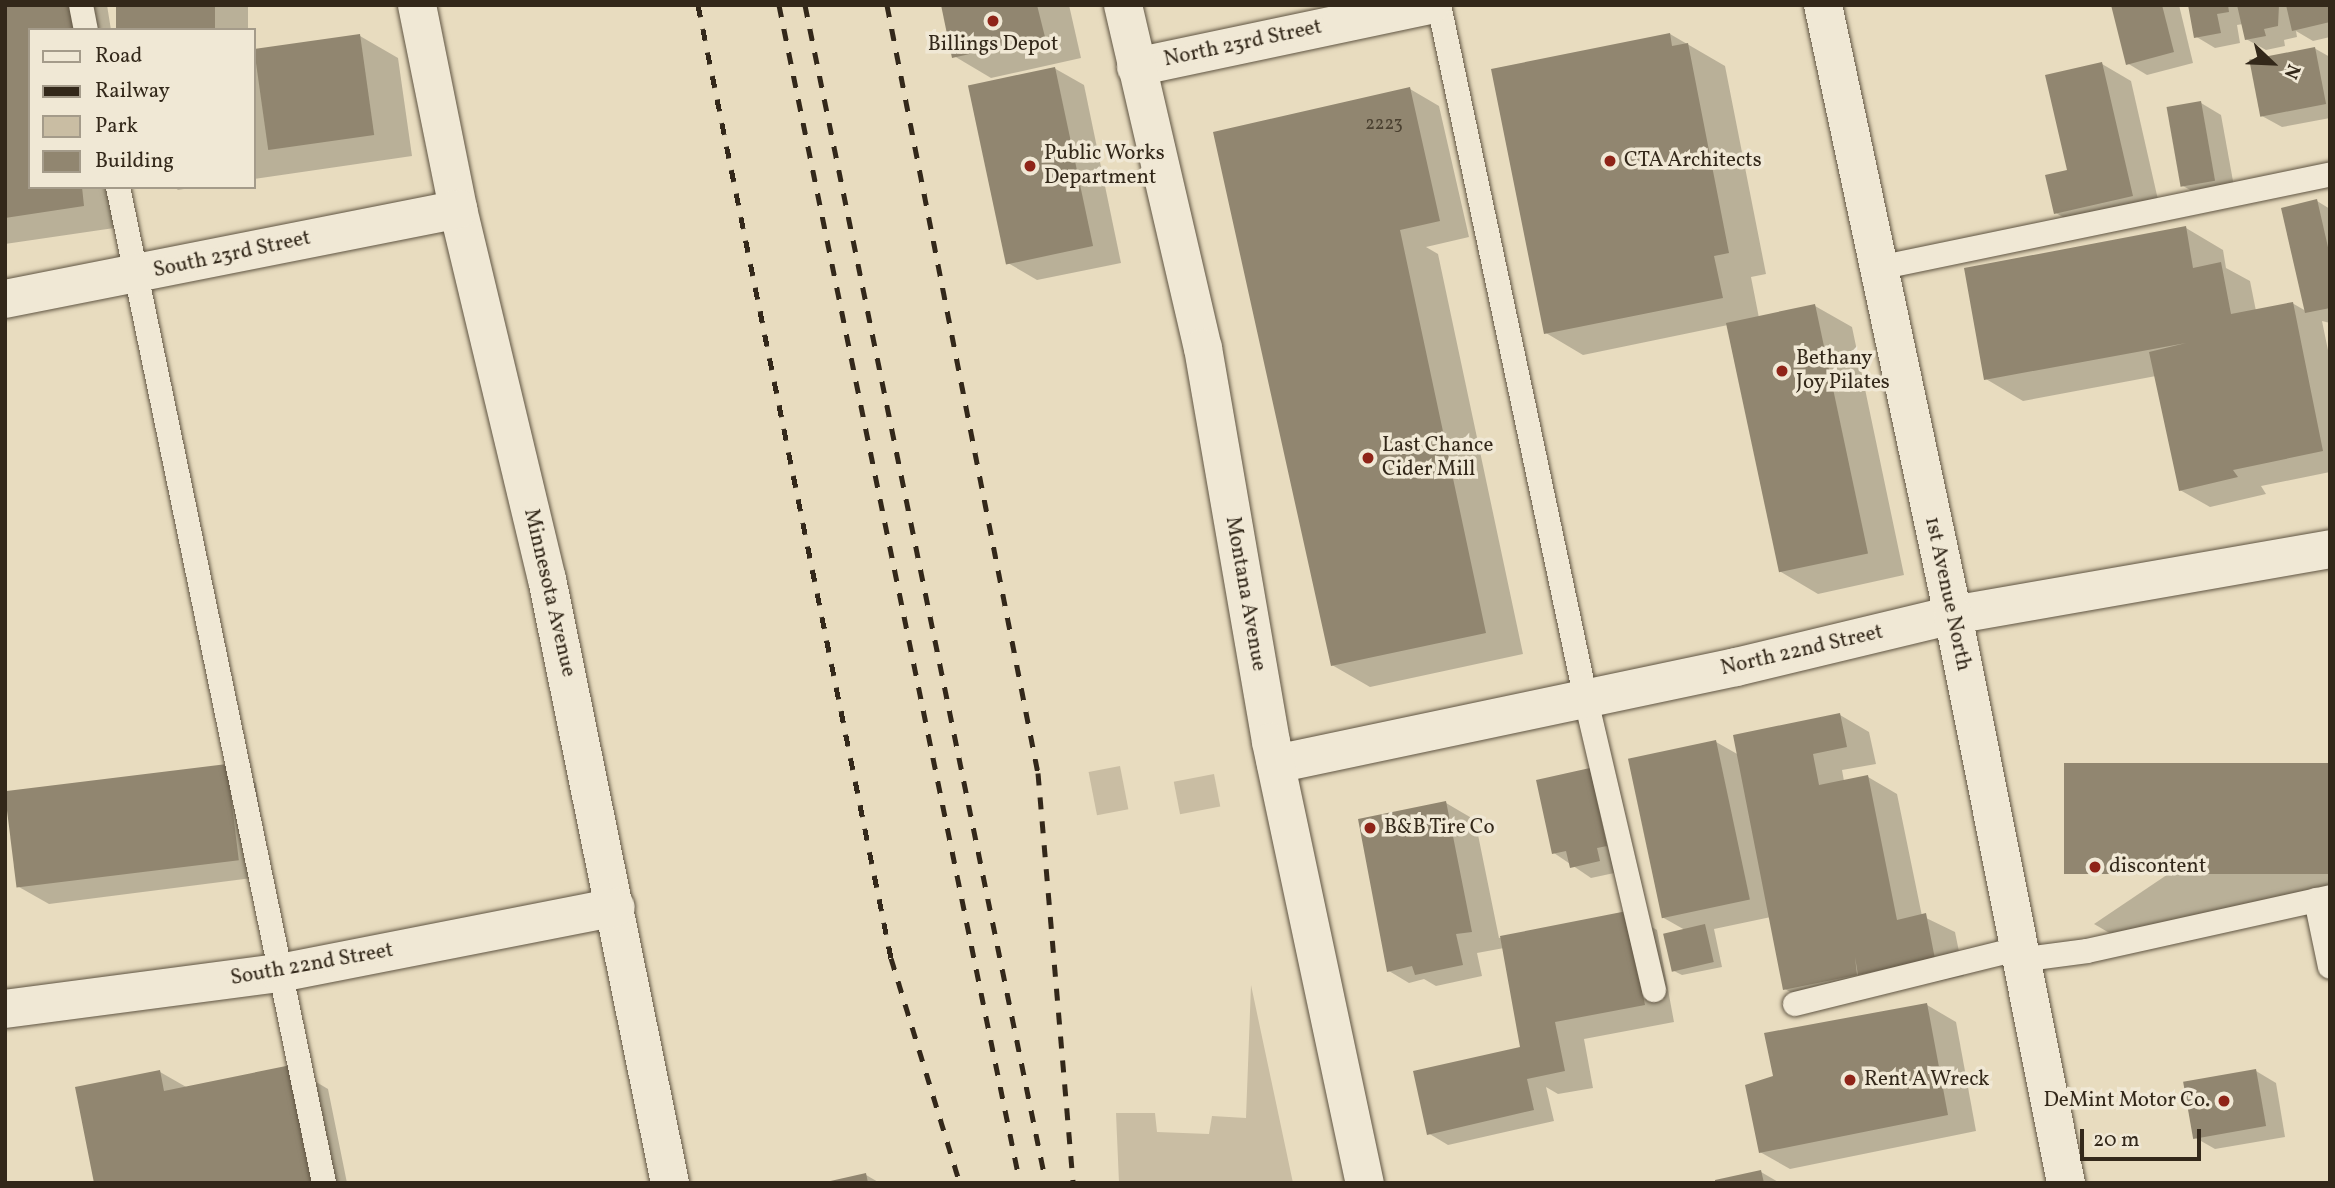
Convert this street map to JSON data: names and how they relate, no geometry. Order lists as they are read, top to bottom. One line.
{"streets":{"street":["North 23rd Street","South 23rd Street","Minnesota Avenue","Montana Avenue","1st Avenue North","North 22nd Street","South 22nd Street"]},"crossings":[["North 23rd Street","Montana Avenue"],["South 23rd Street","Minnesota Avenue"],["Minnesota Avenue","South 22nd Street"],["Montana Avenue","North 22nd Street"],["1st Avenue North","North 22nd Street"]],"places":["Billings Depot","CTA Architects","Public Works Department","Bethany Joy Pilates","Last Chance Cider Mill","B&B Tire Co","discontent","Rent A Wreck","DeMint Motor Co."],"house_numbers":["2223"],"legend":["Road","Railway","Park","Building"],"scale_bar":"20 m","north":"bottom right"}
